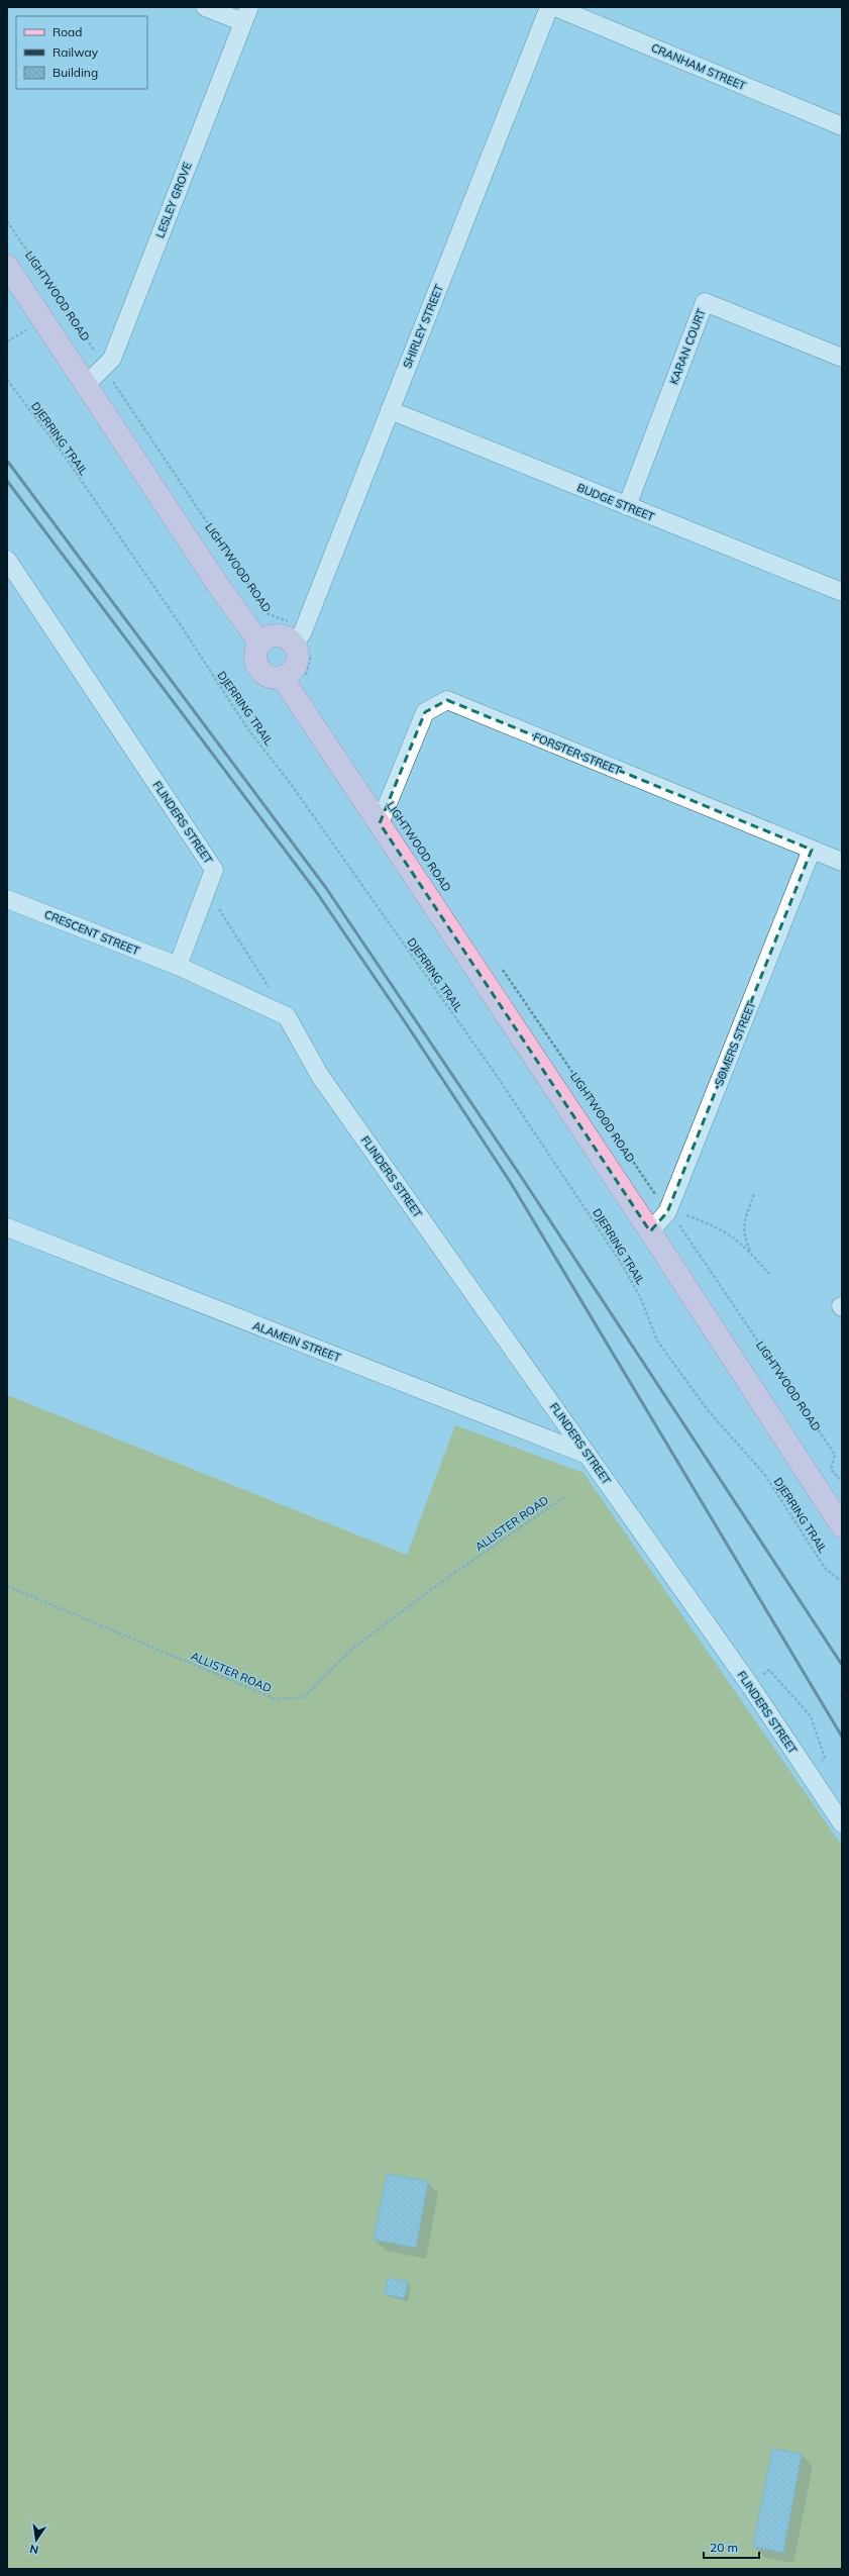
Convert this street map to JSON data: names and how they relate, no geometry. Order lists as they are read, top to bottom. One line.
{"streets":{"main road":["LIGHTWOOD ROAD"],"street":["CRANHAM STREET","LESLEY GROVE","SHIRLEY STREET","KARAN COURT","BUDGE STREET","FORSTER STREET","FLINDERS STREET","CRESCENT STREET","SOMERS STREET","ALAMEIN STREET"],"path":["DJERRING TRAIL","ALLISTER ROAD"]},"crossings":[["LESLEY GROVE","LIGHTWOOD ROAD"],["LIGHTWOOD ROAD","SHIRLEY STREET"],["LIGHTWOOD ROAD","FORSTER STREET"],["LIGHTWOOD ROAD","SOMERS STREET"],["SHIRLEY STREET","BUDGE STREET"],["KARAN COURT","BUDGE STREET"],["FORSTER STREET","SOMERS STREET"],["FLINDERS STREET","CRESCENT STREET"],["FLINDERS STREET","ALAMEIN STREET"]],"legend":["Road","Railway","Building"],"scale_bar":"20 m","north":"bottom"}
